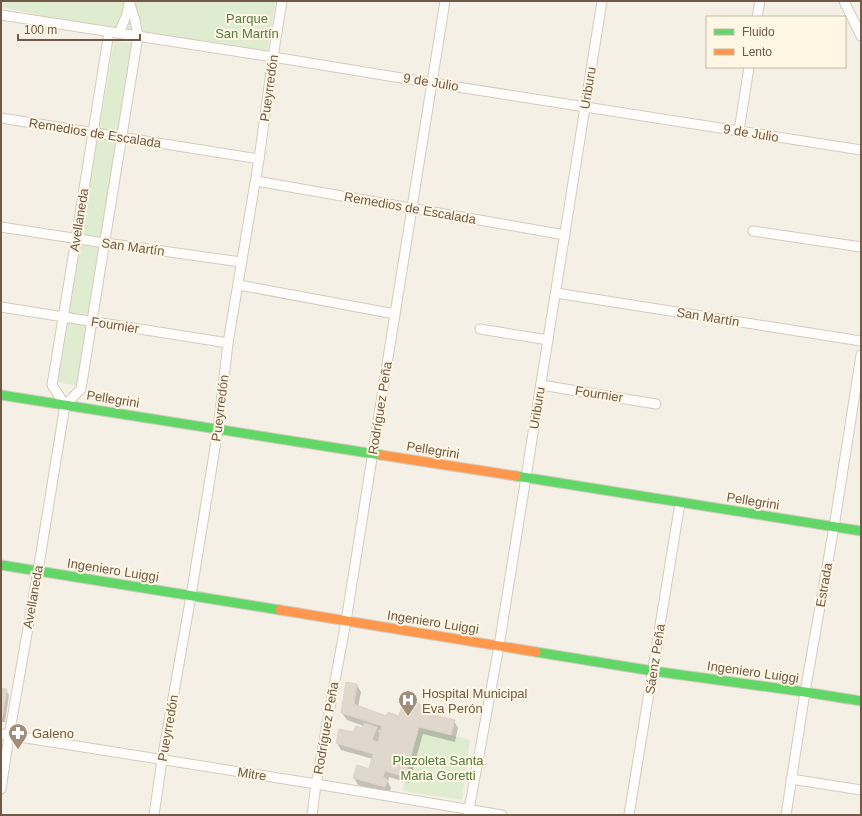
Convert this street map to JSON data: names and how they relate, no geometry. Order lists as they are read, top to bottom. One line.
{"streets":{"street":["9 de Julio","Pueyrredón","Uriburu","Remedios de Escalada","Avellaneda","San Martín","Fournier","Pellegrini","Rodríguez Peña","Ingeniero Luiggi","Estrada","Sáenz Peña","Mitre"]},"crossings":[["9 de Julio","Pueyrredón"],["9 de Julio","Uriburu"],["9 de Julio","Avellaneda"],["9 de Julio","Rodríguez Peña"],["Pueyrredón","Remedios de Escalada"],["Pueyrredón","San Martín"],["Pueyrredón","Fournier"],["Pueyrredón","Pellegrini"],["Pueyrredón","Ingeniero Luiggi"],["Pueyrredón","Mitre"],["Uriburu","Remedios de Escalada"],["Uriburu","San Martín"],["Uriburu","Fournier"],["Uriburu","Pellegrini"],["Uriburu","Ingeniero Luiggi"],["Uriburu","Mitre"],["Remedios de Escalada","Avellaneda"],["Remedios de Escalada","Rodríguez Peña"],["Avellaneda","San Martín"],["Avellaneda","Fournier"],["Avellaneda","Pellegrini"],["Avellaneda","Ingeniero Luiggi"],["Avellaneda","Mitre"],["Pellegrini","Rodríguez Peña"],["Pellegrini","Estrada"],["Pellegrini","Sáenz Peña"],["Rodríguez Peña","Ingeniero Luiggi"],["Rodríguez Peña","Mitre"],["Ingeniero Luiggi","Estrada"],["Ingeniero Luiggi","Sáenz Peña"]],"parks":["Parque San Martín","Plazoleta Santa Maria Goretti"],"places":{"hospital":["Hospital Municipal Eva Perón"],"pharmacy":["Galeno"]},"legend":["Fluido","Lento"],"scale_bar":"100 m"}
